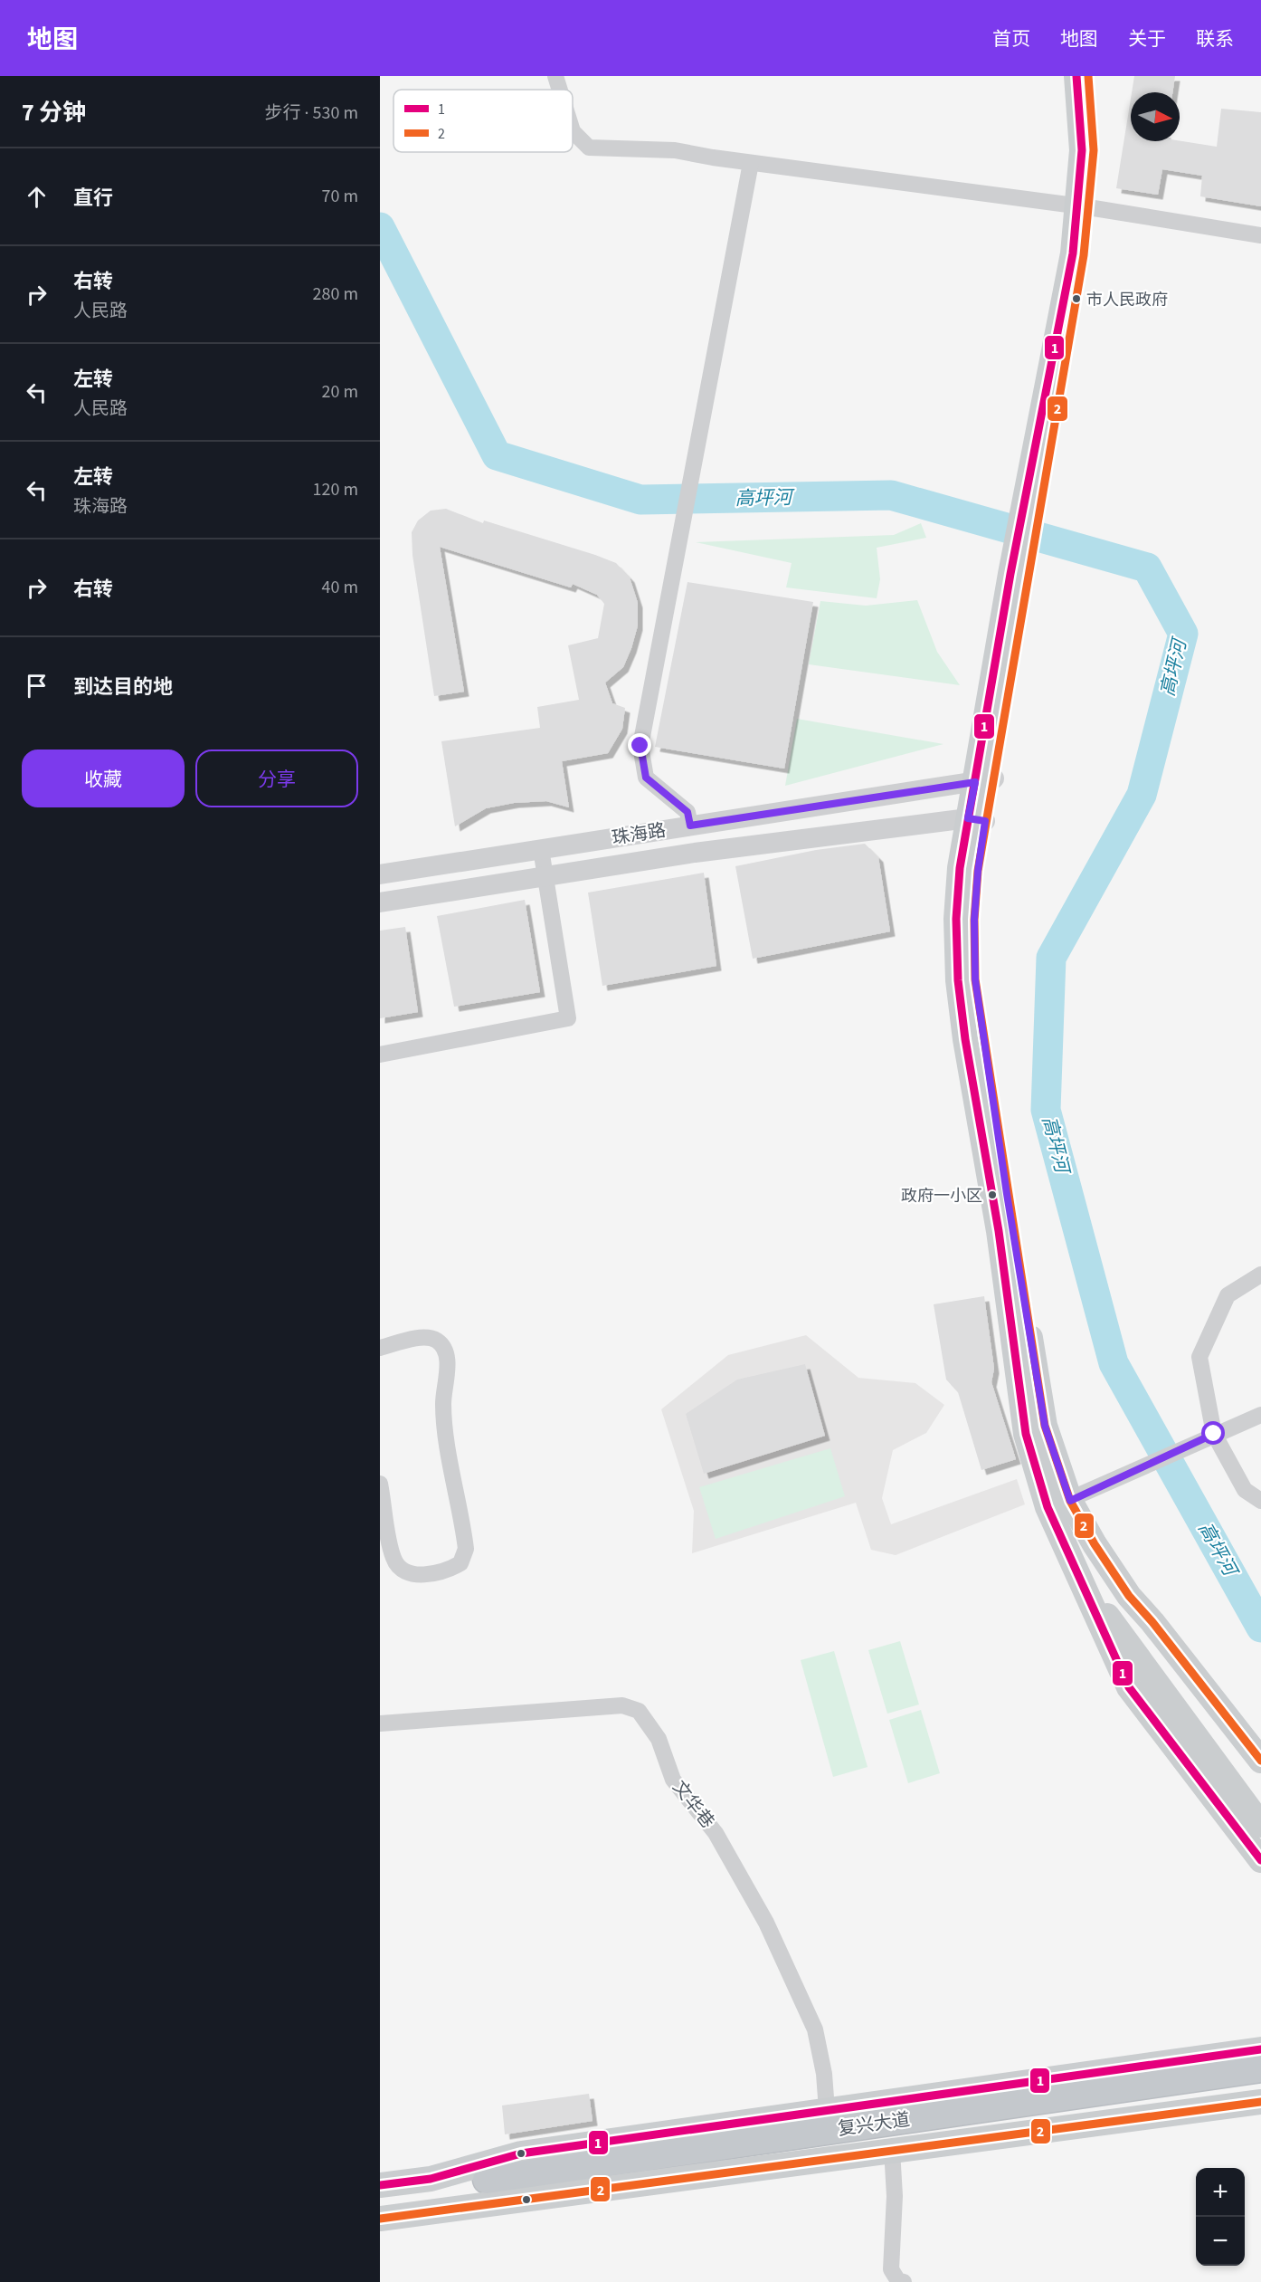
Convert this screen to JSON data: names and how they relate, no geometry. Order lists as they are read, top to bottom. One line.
{"streets":{"highway":["复兴大道"],"street":["珠海路","文华巷"]},"water":["高坪河"],"places":["市人民政府","政府一小区"],"lines":["transit line 1","transit line 2"],"legend":["1","2"],"north":"right","page":{"header":"地图","nav":["首页","地图","关于","联系"],"heading":["7 分钟","步行 · 530 m"],"list":[["直行","70 m"],["右转","人民路","280 m"],["左转","人民路","20 m"],["左转","珠海路","120 m"],["右转","40 m"],"到达目的地"],"buttons":["收藏","分享"],"map_buttons":["+","−"]}}
